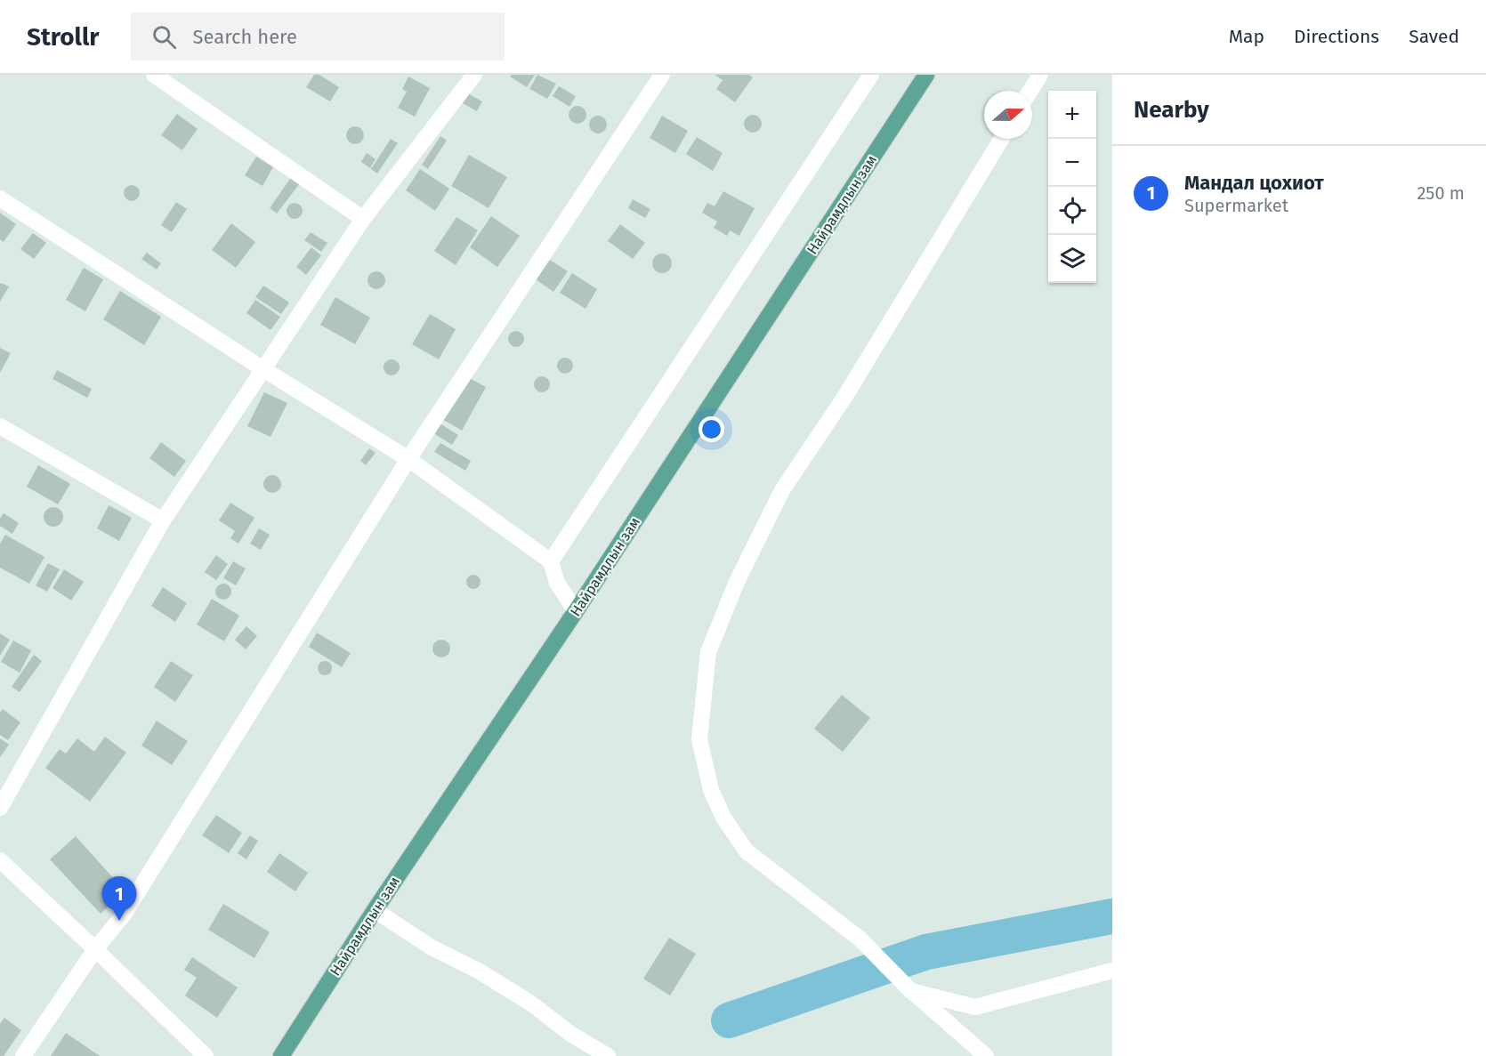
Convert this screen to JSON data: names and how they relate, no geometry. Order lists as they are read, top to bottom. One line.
{"streets":{"main road":["Найрамдлын зам"]},"north":"right","page":{"header":"Strollr","search":"Search here","nav":["Map","Directions","Saved"],"heading":"Nearby","map_buttons":["+","−"],"list":[{"mark":"1","name":"Мандал цохиот","note":"Supermarket","value":"250 m"}],"pins":"1"}}
